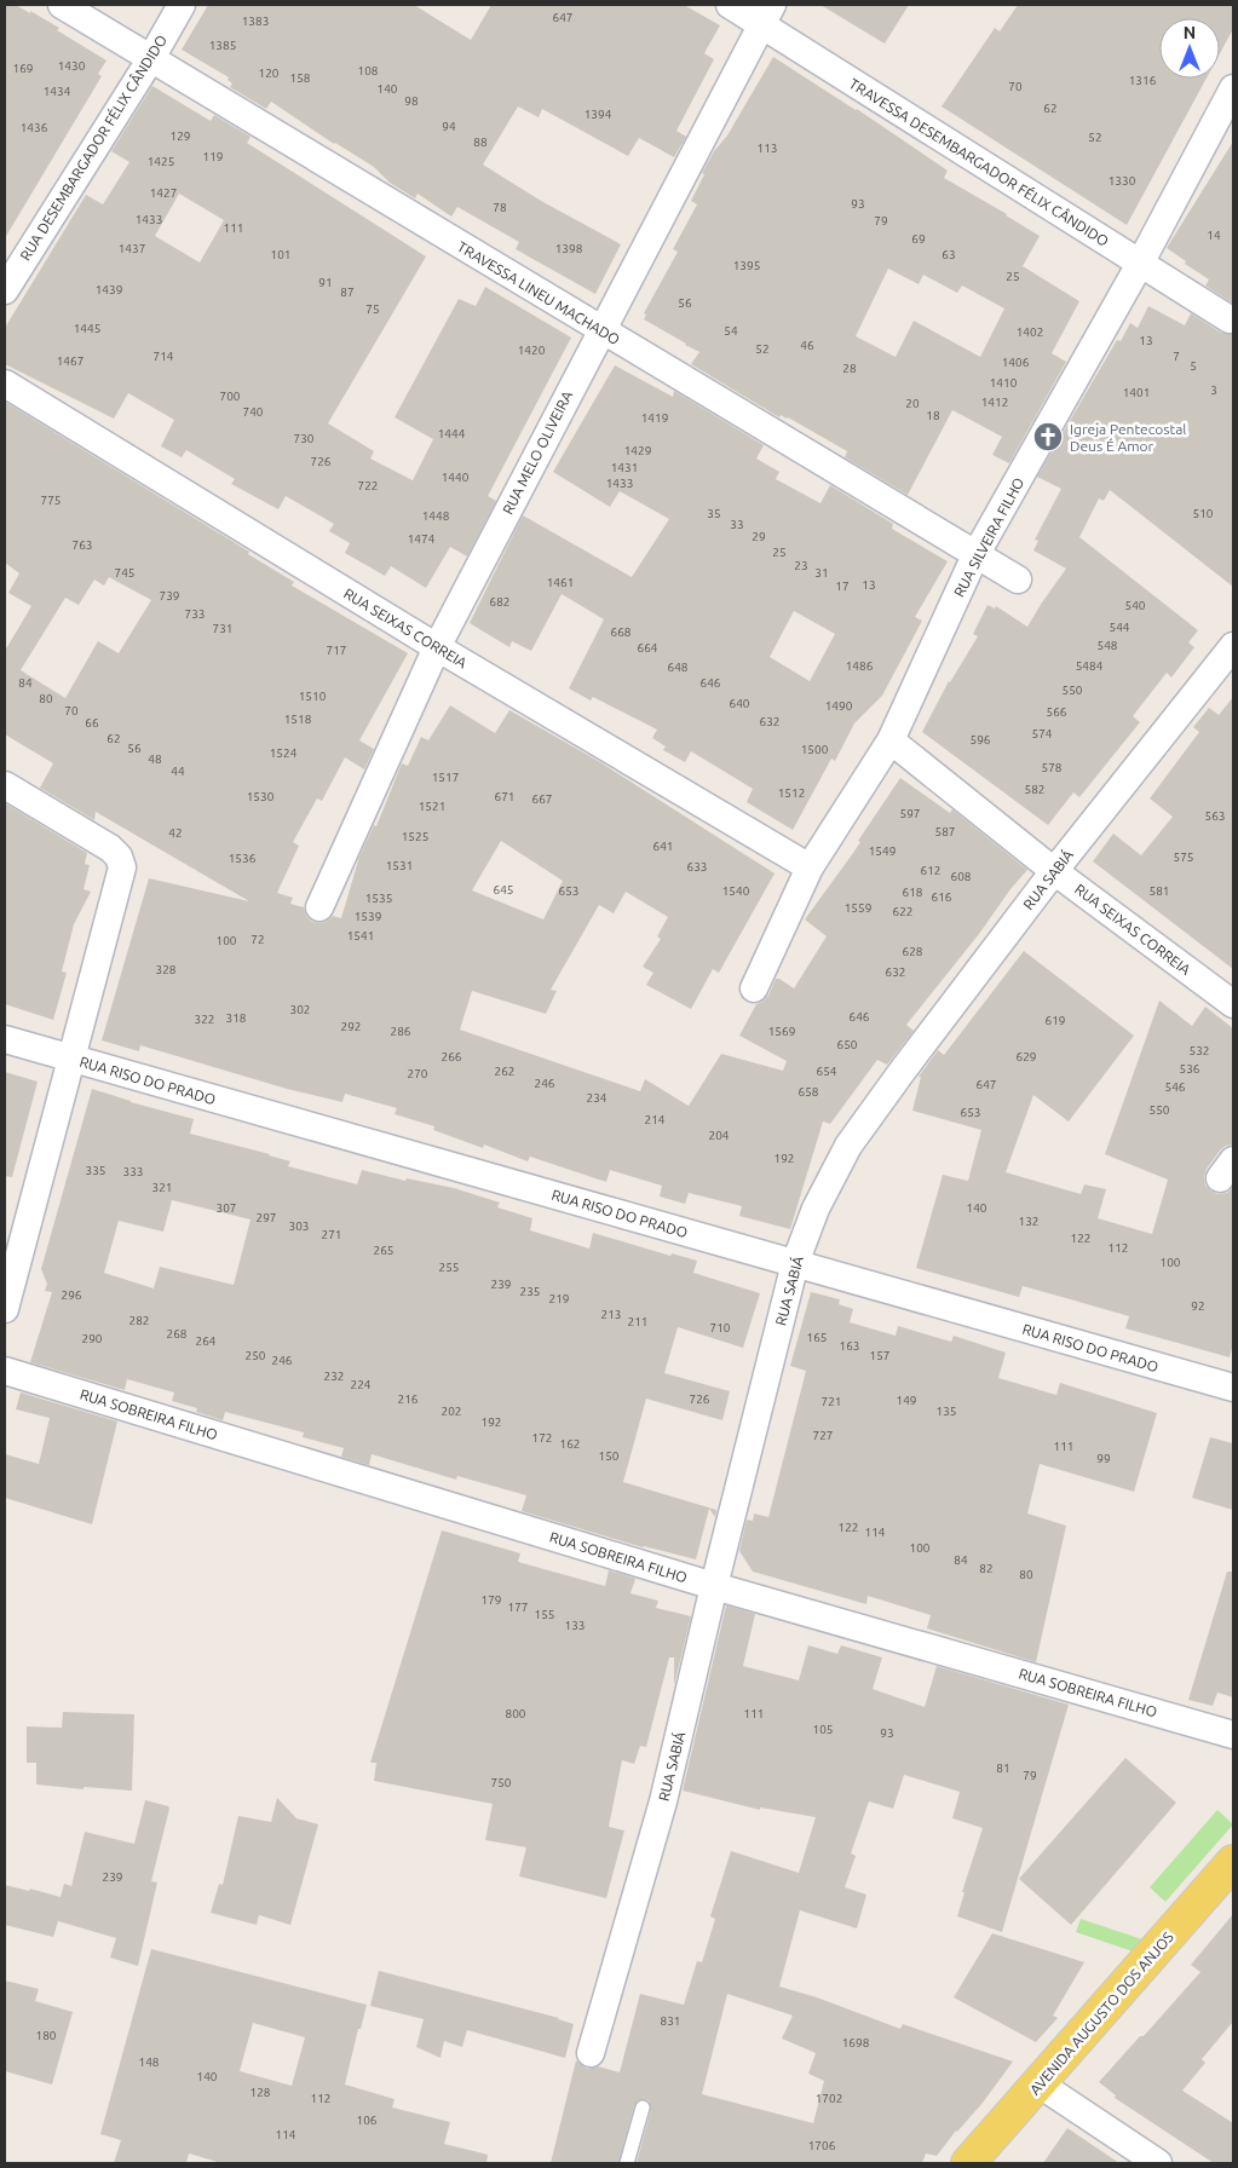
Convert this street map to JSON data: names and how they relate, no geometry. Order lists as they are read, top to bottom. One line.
{"streets":{"main road":["AVENIDA AUGUSTO DOS ANJOS"],"street":["RUA DESEMBARGADOR FÉLIX CÂNDIDO","TRAVESSA DESEMBARGADOR FÉLIX CÂNDIDO","TRAVESSA LINEU MACHADO","RUA MELO OLIVEIRA","RUA SILVEIRA FILHO","RUA SEIXAS CORREIA","RUA SABIÁ","RUA RISO DO PRADO","RUA SOBREIRA FILHO"]},"crossings":[["RUA DESEMBARGADOR FÉLIX CÂNDIDO","TRAVESSA LINEU MACHADO"],["TRAVESSA DESEMBARGADOR FÉLIX CÂNDIDO","RUA MELO OLIVEIRA"],["TRAVESSA DESEMBARGADOR FÉLIX CÂNDIDO","RUA SILVEIRA FILHO"],["TRAVESSA LINEU MACHADO","RUA MELO OLIVEIRA"],["TRAVESSA LINEU MACHADO","RUA SILVEIRA FILHO"],["RUA MELO OLIVEIRA","RUA SEIXAS CORREIA"],["RUA SILVEIRA FILHO","RUA SEIXAS CORREIA"],["RUA SEIXAS CORREIA","RUA SABIÁ"],["RUA SABIÁ","RUA RISO DO PRADO"],["RUA SABIÁ","RUA SOBREIRA FILHO"]],"places":{"church":["Igreja Pentecostal Deus É Amor"]},"house_numbers":["647","1383","1385","1430","169","108","120","158","1316","70","140","1434","98","62","1394","94","1436","129","52","88","113","119","1425","1330","1427","93","78","1433","79","111","14","69","1437","1398","101","63","1395","25","91","1439","87","56","75","1445","54","1402","13","46","52","1420","714","7","1467","1406","5","28","1410","3","1401","700","1412","20","740","18","1419","1444","730","1429","726","1431","1440","1433","722","775","35","510","1448","33","29","1474","763","25","23","745","31","1461","13","17","739","682","540","733","544","731","668","548","664","717","1486","5484","648","84","646","550","1510","80","640","1490","70","566","1518","632","66","574","62","596","56","1500","1524","48","578","44","1517","582","1512","1530","671","667","1521","597","563","587","42","1525","641","1549","575","1536","1531","633","612","608","645","653","1540","581","618","616","1535","1559","622","1539","1541","72","100","628","328","632","302","646","318","322","619","292","286","1569","650","532","266","629","536","262","654","270","246","647","546","658","234","550","653","214","204","192","335","333","321","307","140","297","132","303","271","122","112","265","100","255","239","235","296","219","92","213","282","211","710","268","165","290","264","163","250","157","246","232","224","216","726","149","721","202","135","192","727","172","162","111","150","99","122","114","100","84","82","80","179","177","155","133","800","111","105","93","81","79","750","239","831","180","1698","148","140","128","112","1702","106","114","1706"],"north":"top"}
